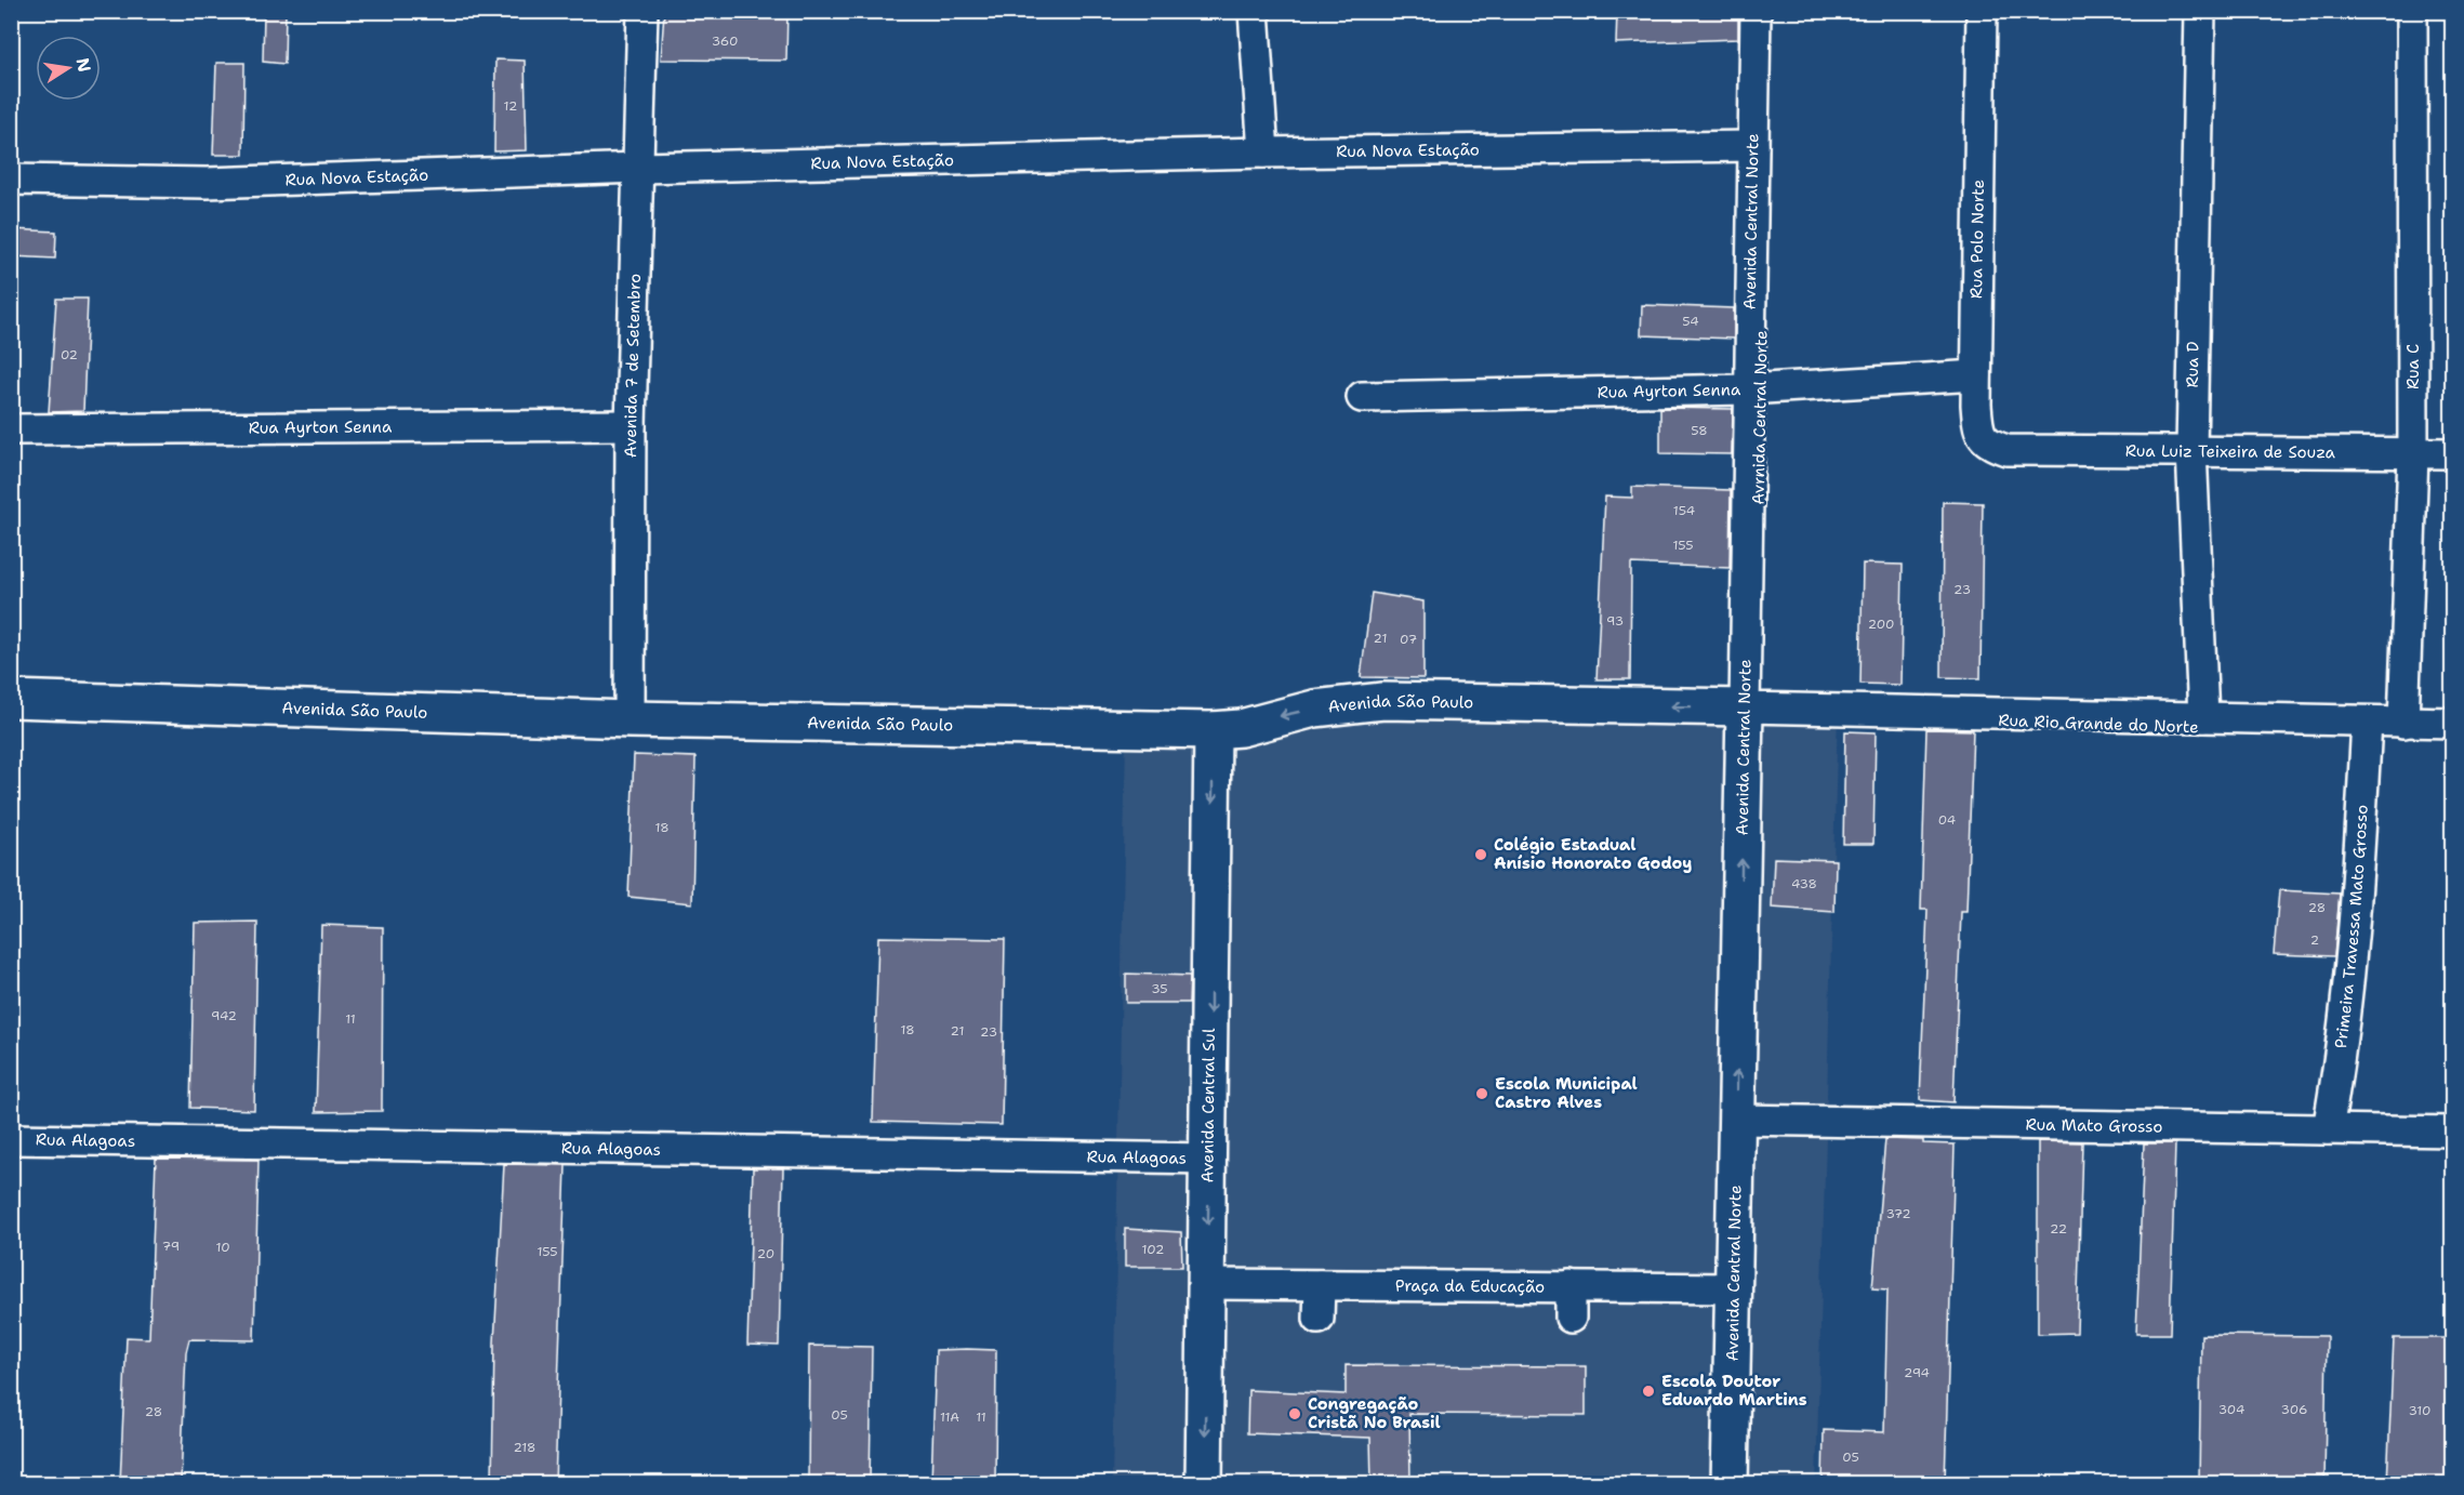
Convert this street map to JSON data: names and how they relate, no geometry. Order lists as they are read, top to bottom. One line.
{"streets":{"main road":["Avenida Central Norte","Avenida São Paulo","Avenida Central Sul"],"street":["Rua Nova Estação","Rua Polo Norte","Rua D","Avenida 7 de Setembro","Rua C","Rua Ayrton Senna","Avrnida Central Norte","Rua Luiz Teixeira de Souza","Rua Rio Grande do Norte","Primeira Travessa Mato Grosso","Rua Mato Grosso","Rua Alagoas","Praça da Educação"]},"crossings":[["Rua Nova Estação","Avenida Central Norte"],["Rua Nova Estação","Avenida 7 de Setembro"],["Avenida Central Norte","Rua Ayrton Senna"],["Avenida Central Norte","Avrnida Central Norte"],["Avenida Central Norte","Avenida São Paulo"],["Avenida Central Norte","Rua Rio Grande do Norte"],["Avenida Central Norte","Rua Mato Grosso"],["Avenida Central Norte","Praça da Educação"],["Rua Polo Norte","Rua Ayrton Senna"],["Rua Polo Norte","Rua Luiz Teixeira de Souza"],["Rua D","Rua Luiz Teixeira de Souza"],["Rua D","Rua Rio Grande do Norte"],["Avenida 7 de Setembro","Rua Ayrton Senna"],["Avenida 7 de Setembro","Avenida São Paulo"],["Rua C","Rua Luiz Teixeira de Souza"],["Rua C","Rua Rio Grande do Norte"],["Rua Ayrton Senna","Avrnida Central Norte"],["Avenida São Paulo","Rua Rio Grande do Norte"],["Avenida São Paulo","Avenida Central Sul"],["Rua Rio Grande do Norte","Primeira Travessa Mato Grosso"],["Primeira Travessa Mato Grosso","Rua Mato Grosso"],["Avenida Central Sul","Rua Alagoas"],["Avenida Central Sul","Praça da Educação"]],"one_way":["Avenida Central Sul"],"places":["Colégio Estadual Anísio Honorato Godoy","Escola Municipal Castro Alves","Escola Doutor Eduardo Martins","Congregação Cristã No Brasil"],"house_numbers":["360","12","54","02","58","154","155","23","93","200","21","07","04","18","438","28","2","35","942","11","18","21","23","372","22","79","10","102","155","20","294","304","306","310","28","05","11A","11","218","05"],"north":"right"}
